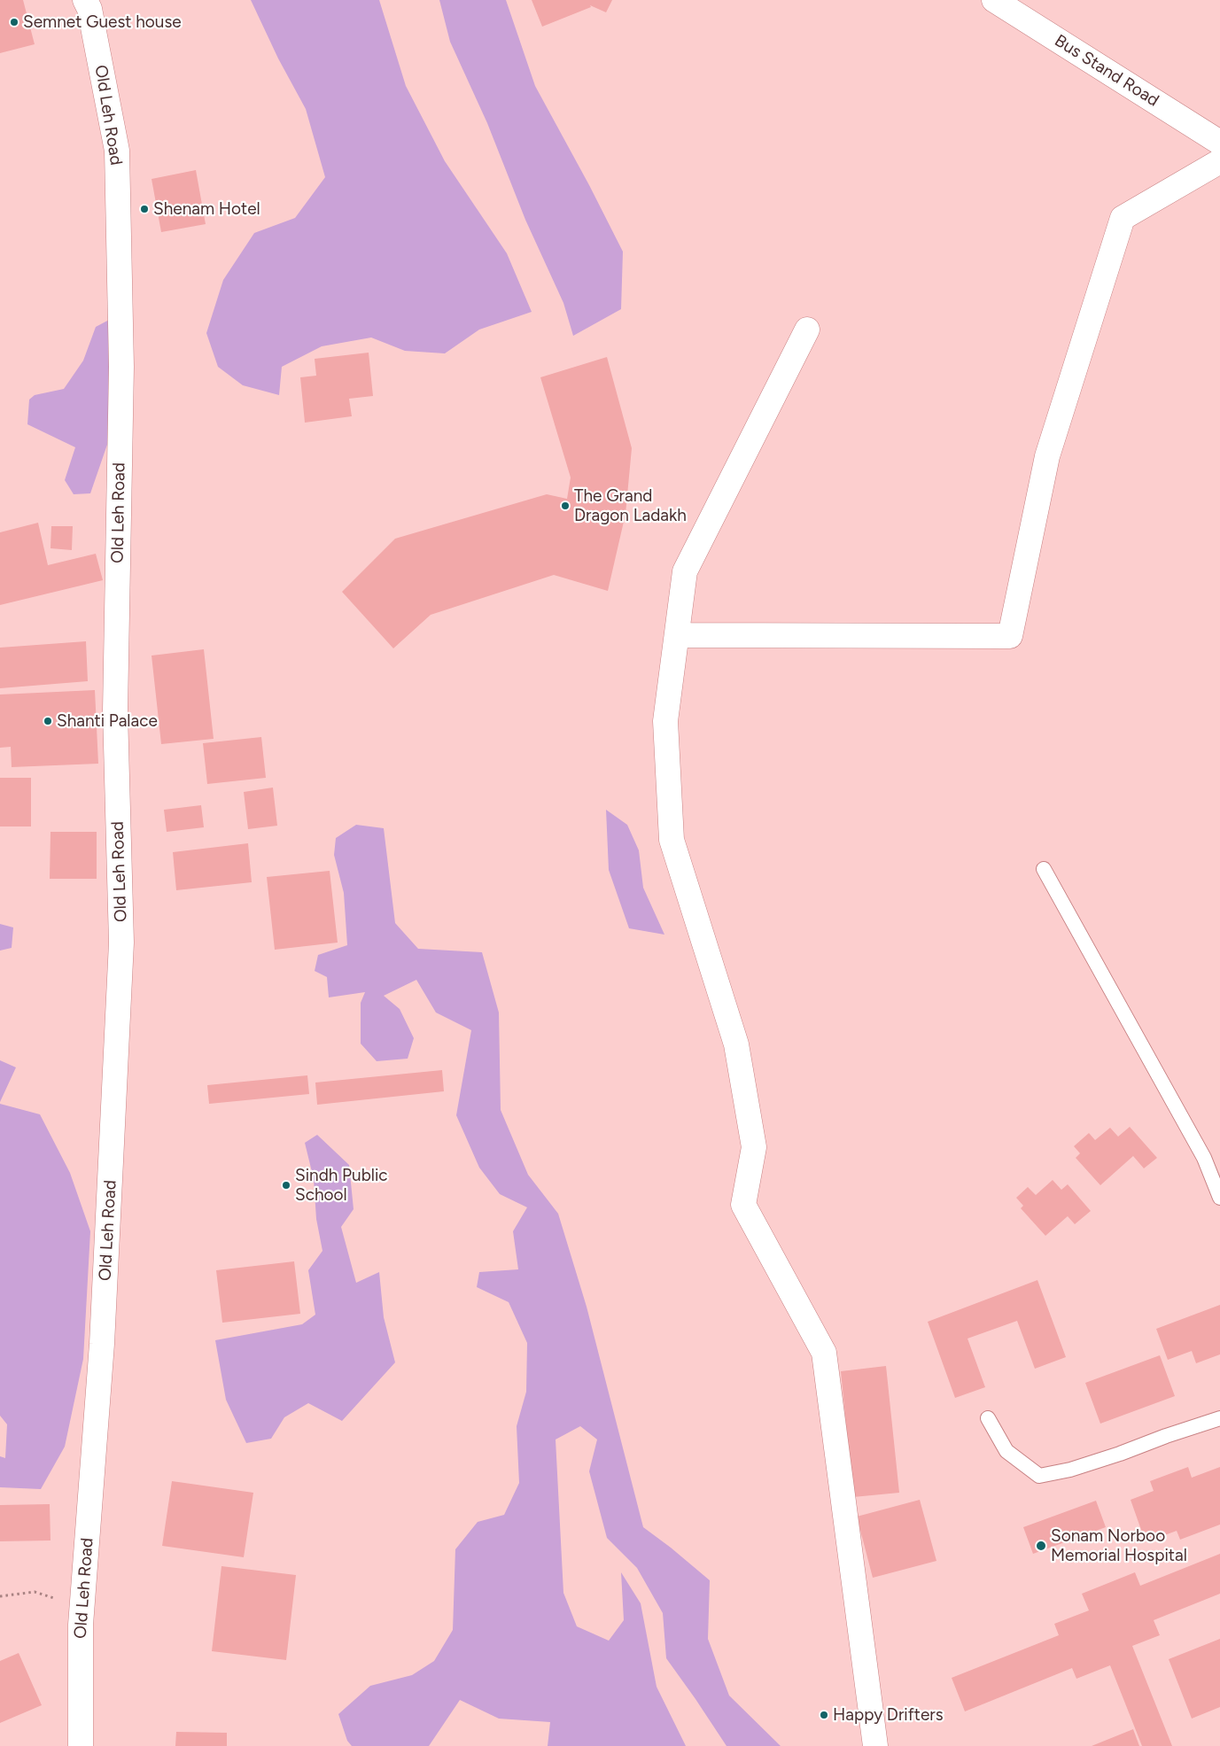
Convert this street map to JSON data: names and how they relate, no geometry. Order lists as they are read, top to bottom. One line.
{"streets":{"street":["Bus Stand Road","Old Leh Road"]},"places":["Semnet Guest house","Shenam Hotel","The Grand Dragon Ladakh","Shanti Palace","Sindh Public School","Sonam Norboo Memorial Hospital","Happy Drifters"]}
